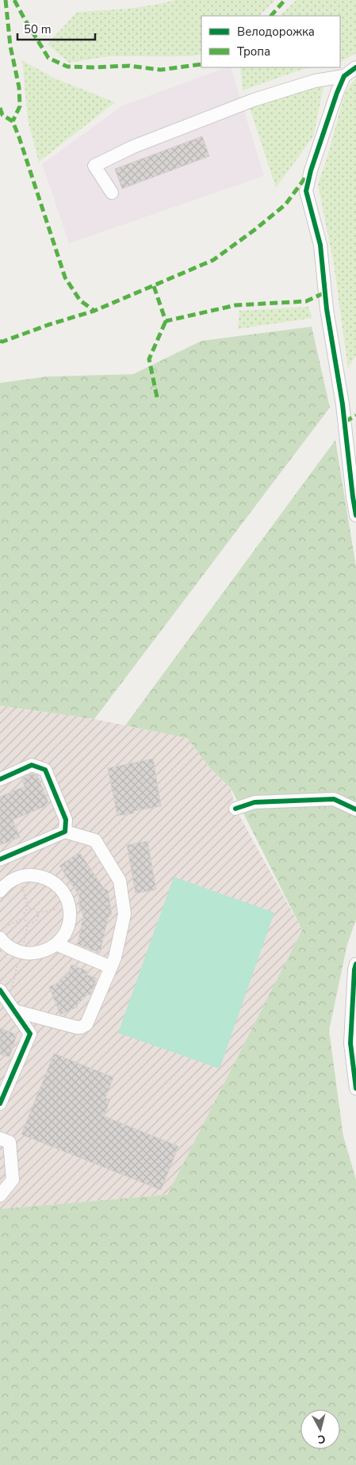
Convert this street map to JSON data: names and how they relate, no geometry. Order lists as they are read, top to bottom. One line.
{"legend":["Велодорожка","Тропа"],"scale_bar":"50 m","north":"bottom"}
